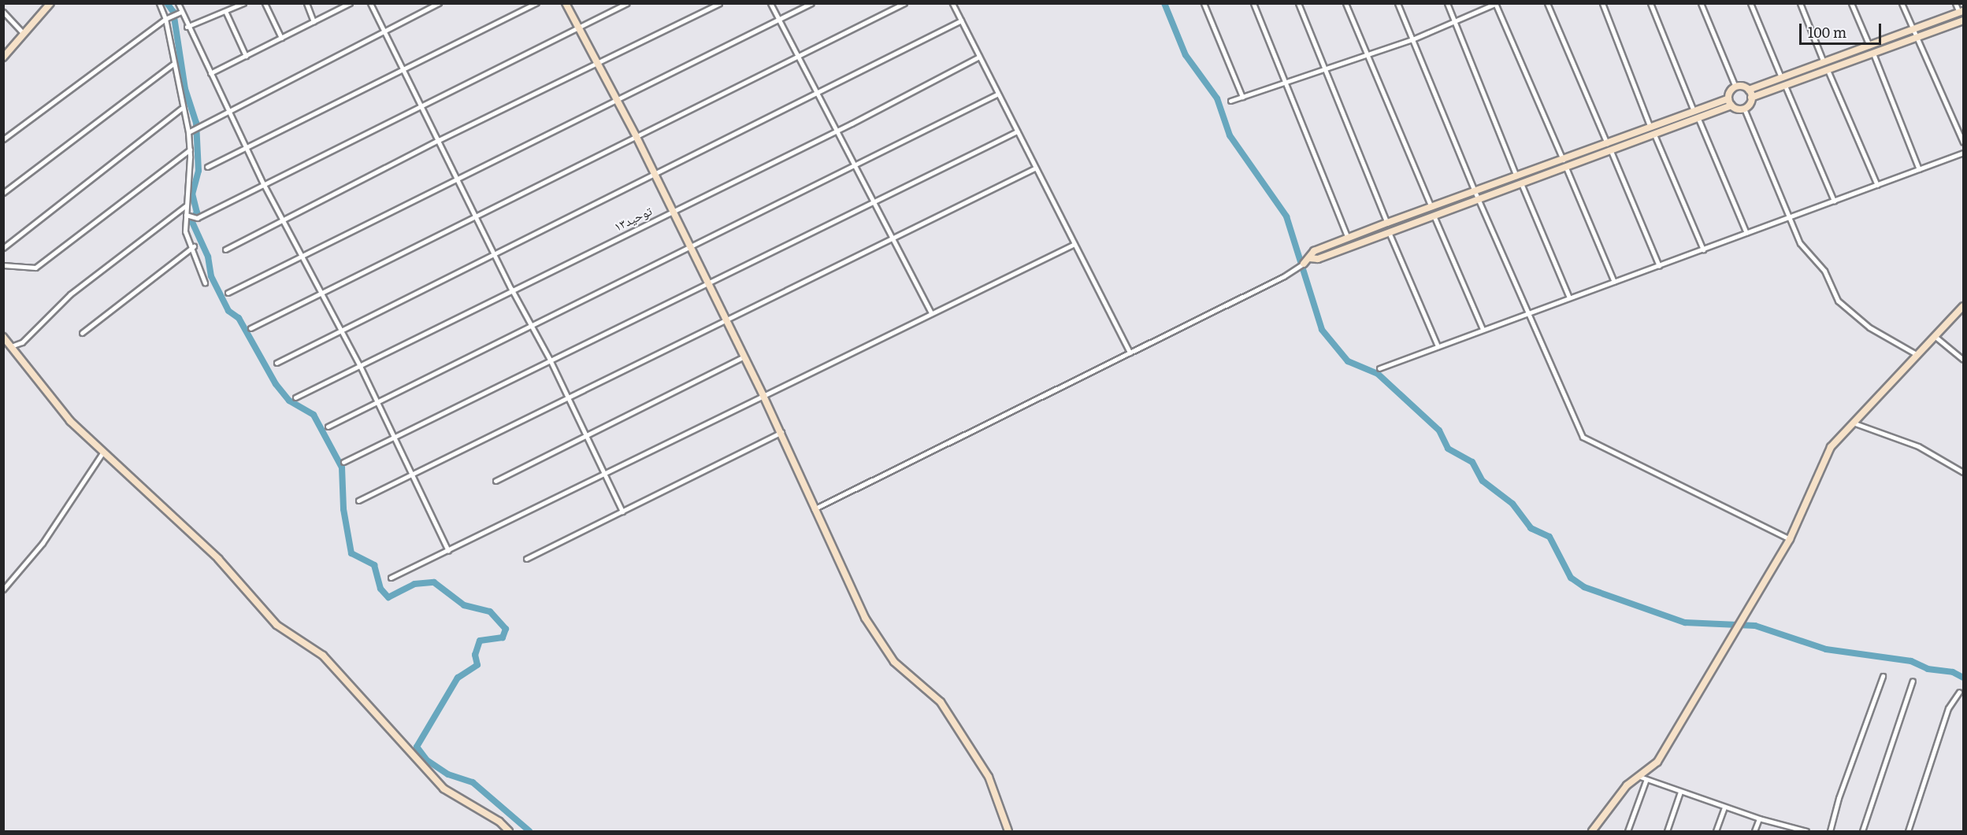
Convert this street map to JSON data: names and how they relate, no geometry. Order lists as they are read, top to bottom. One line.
{"streets":{"street":["توحید۱۳"]},"scale_bar":"100 m"}
